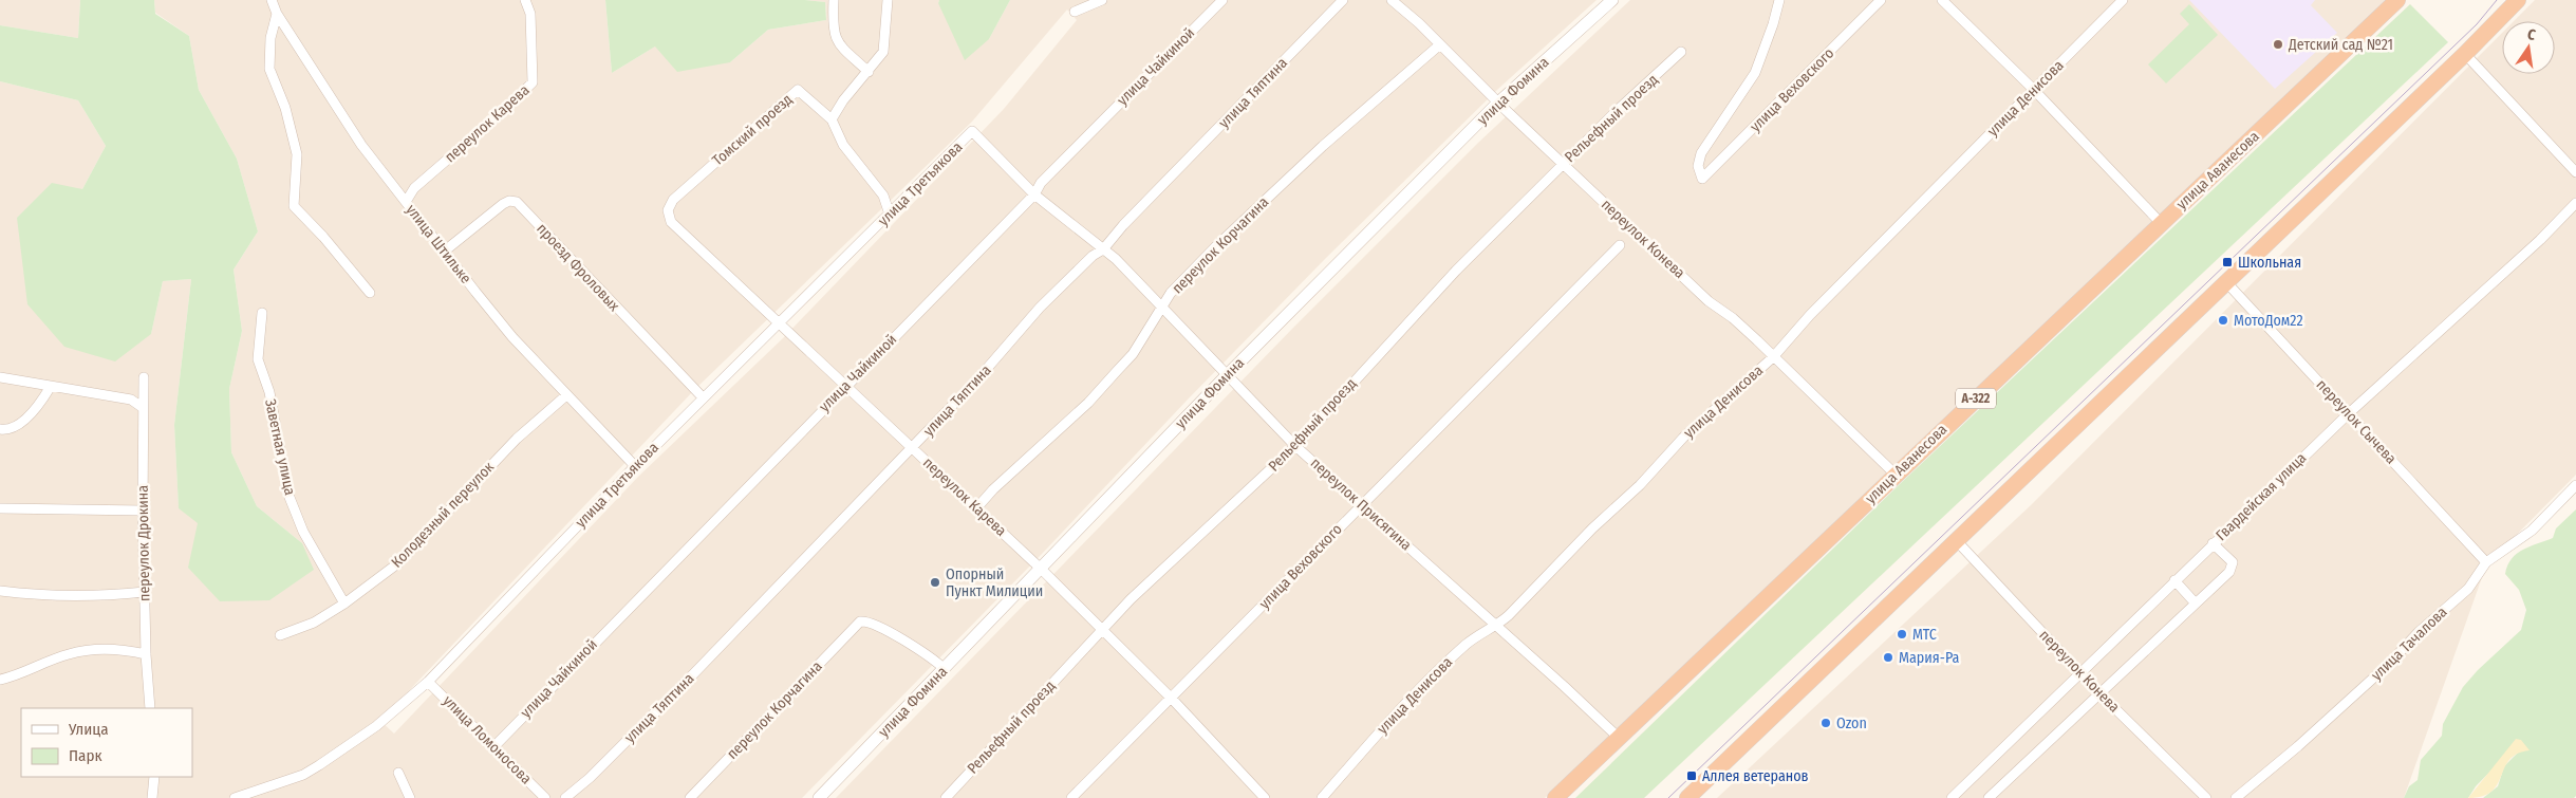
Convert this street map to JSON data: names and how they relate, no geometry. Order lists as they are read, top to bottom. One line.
{"streets":{"highway":["улица Аванесова","А-322"],"street":["улица Чайкиной","улица Веховского","улица Фомина","улица Тяптина","улица Денисова","Рельефный проезд","переулок Карева","Томский проезд","улица Третьякова","переулок Конева","улица Штильке","переулок Корчагина","проезд Фроловых","переулок Сычева","Заветная улица","Гвардейская улица","переулок Присягина","Колодезный переулок","переулок Дрокина","улица Тачалова","улица Ломоносова"]},"crossings":[["улица Чайкиной","переулок Карева"],["улица Чайкиной","переулок Присягина"],["улица Чайкиной","улица Ломоносова"],["улица Веховского","переулок Карева"],["улица Веховского","переулок Присягина"],["улица Фомина","переулок Карева"],["улица Фомина","переулок Конева"],["улица Фомина","переулок Корчагина"],["улица Фомина","переулок Присягина"],["улица Тяптина","переулок Карева"],["улица Тяптина","переулок Присягина"],["улица Денисова","переулок Конева"],["улица Денисова","переулок Присягина"],["Рельефный проезд","переулок Карева"],["Рельефный проезд","переулок Конева"],["Рельефный проезд","переулок Присягина"],["переулок Карева","Томский проезд"],["переулок Карева","улица Третьякова"],["переулок Карева","улица Штильке"],["переулок Карева","переулок Корчагина"],["улица Аванесова","переулок Конева"],["улица Аванесова","переулок Присягина"],["улица Третьякова","улица Штильке"],["улица Третьякова","проезд Фроловых"],["улица Третьякова","переулок Присягина"],["улица Третьякова","улица Ломоносова"],["переулок Конева","переулок Корчагина"],["переулок Конева","Гвардейская улица"],["улица Штильке","проезд Фроловых"],["улица Штильке","Колодезный переулок"],["переулок Корчагина","переулок Присягина"],["переулок Сычева","Гвардейская улица"],["переулок Сычева","улица Тачалова"],["Заветная улица","Колодезный переулок"]],"places":{"other":["Детский сад №21","МотоДом22","Опорный Пункт Милиции","МТС","Мария-Ра","Ozon"],"transit":["Школьная","Аллея ветеранов"]},"legend":["Улица","Парк"],"north":"top"}
